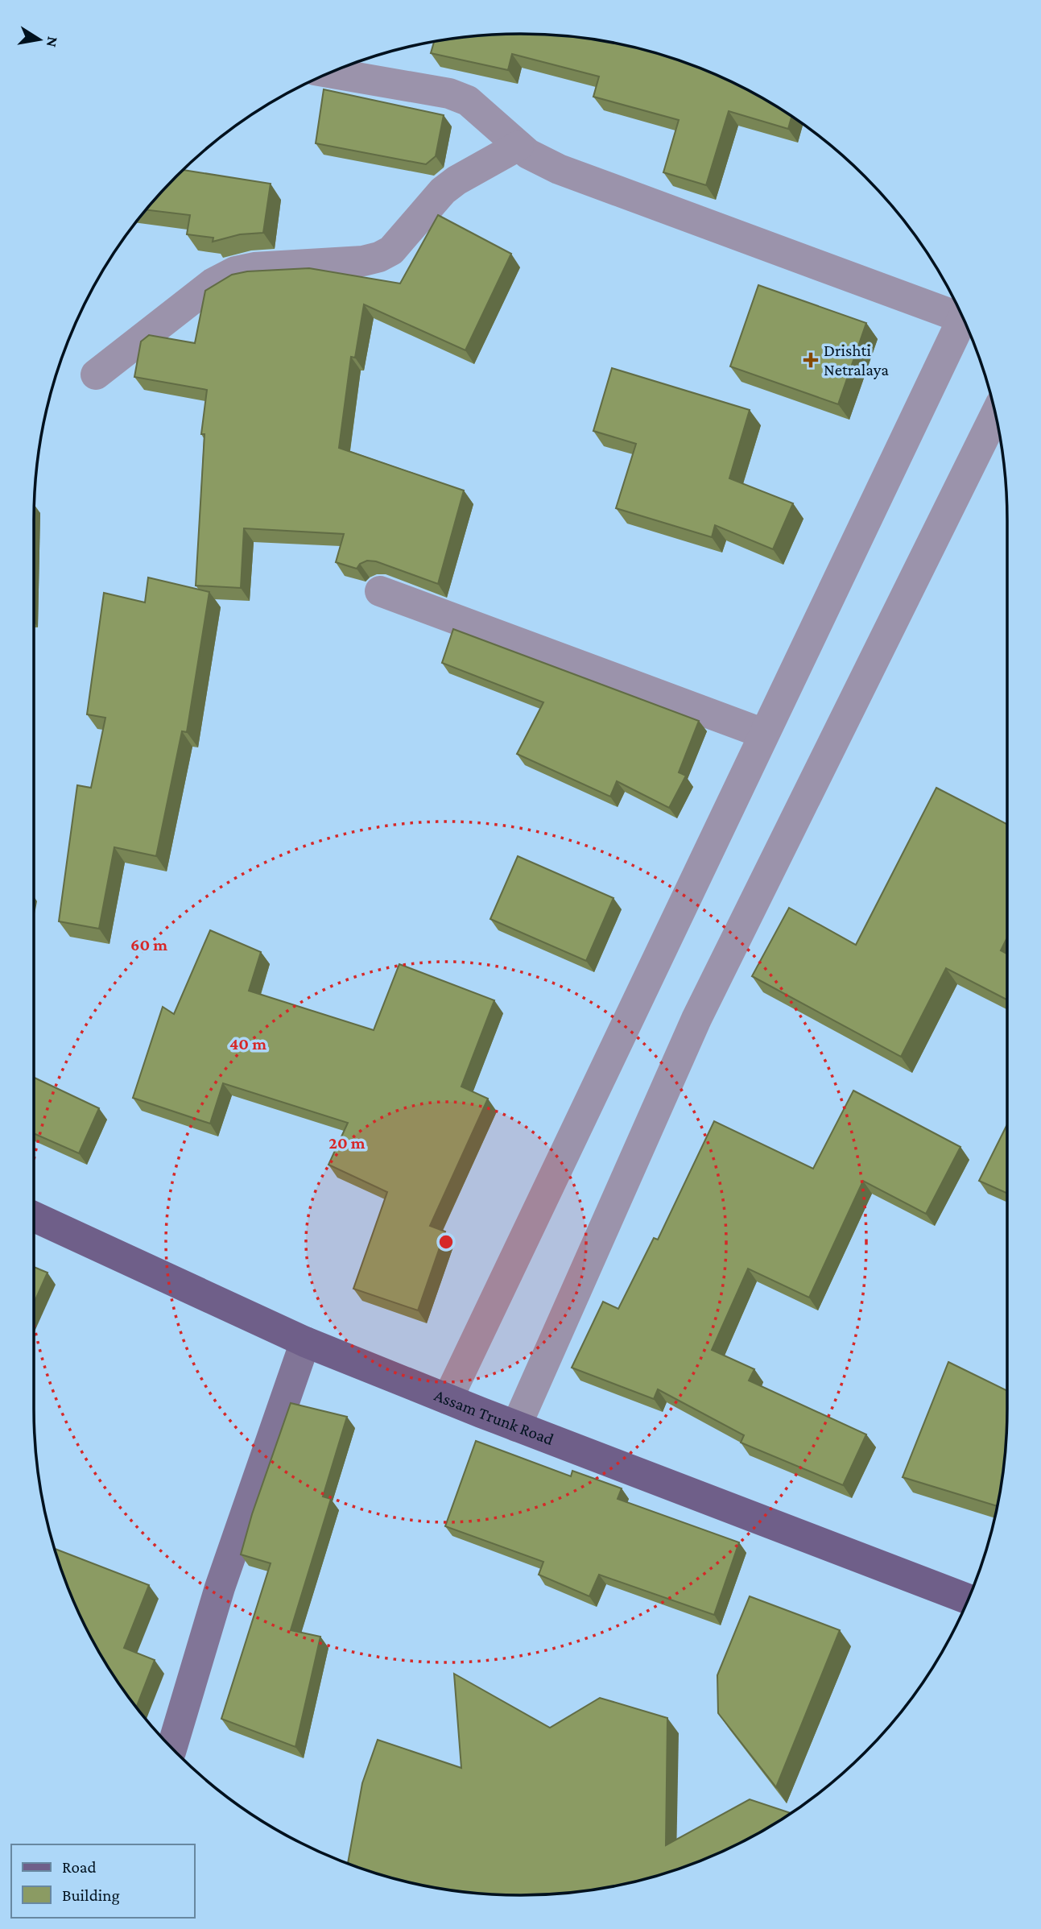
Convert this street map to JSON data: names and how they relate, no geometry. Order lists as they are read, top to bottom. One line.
{"streets":{"main road":["Assam Trunk Road"]},"places":{"health":["Drishti Netralaya"]},"legend":["Road","Building"],"north":"right","rings":["60 m","40 m","20 m"]}
